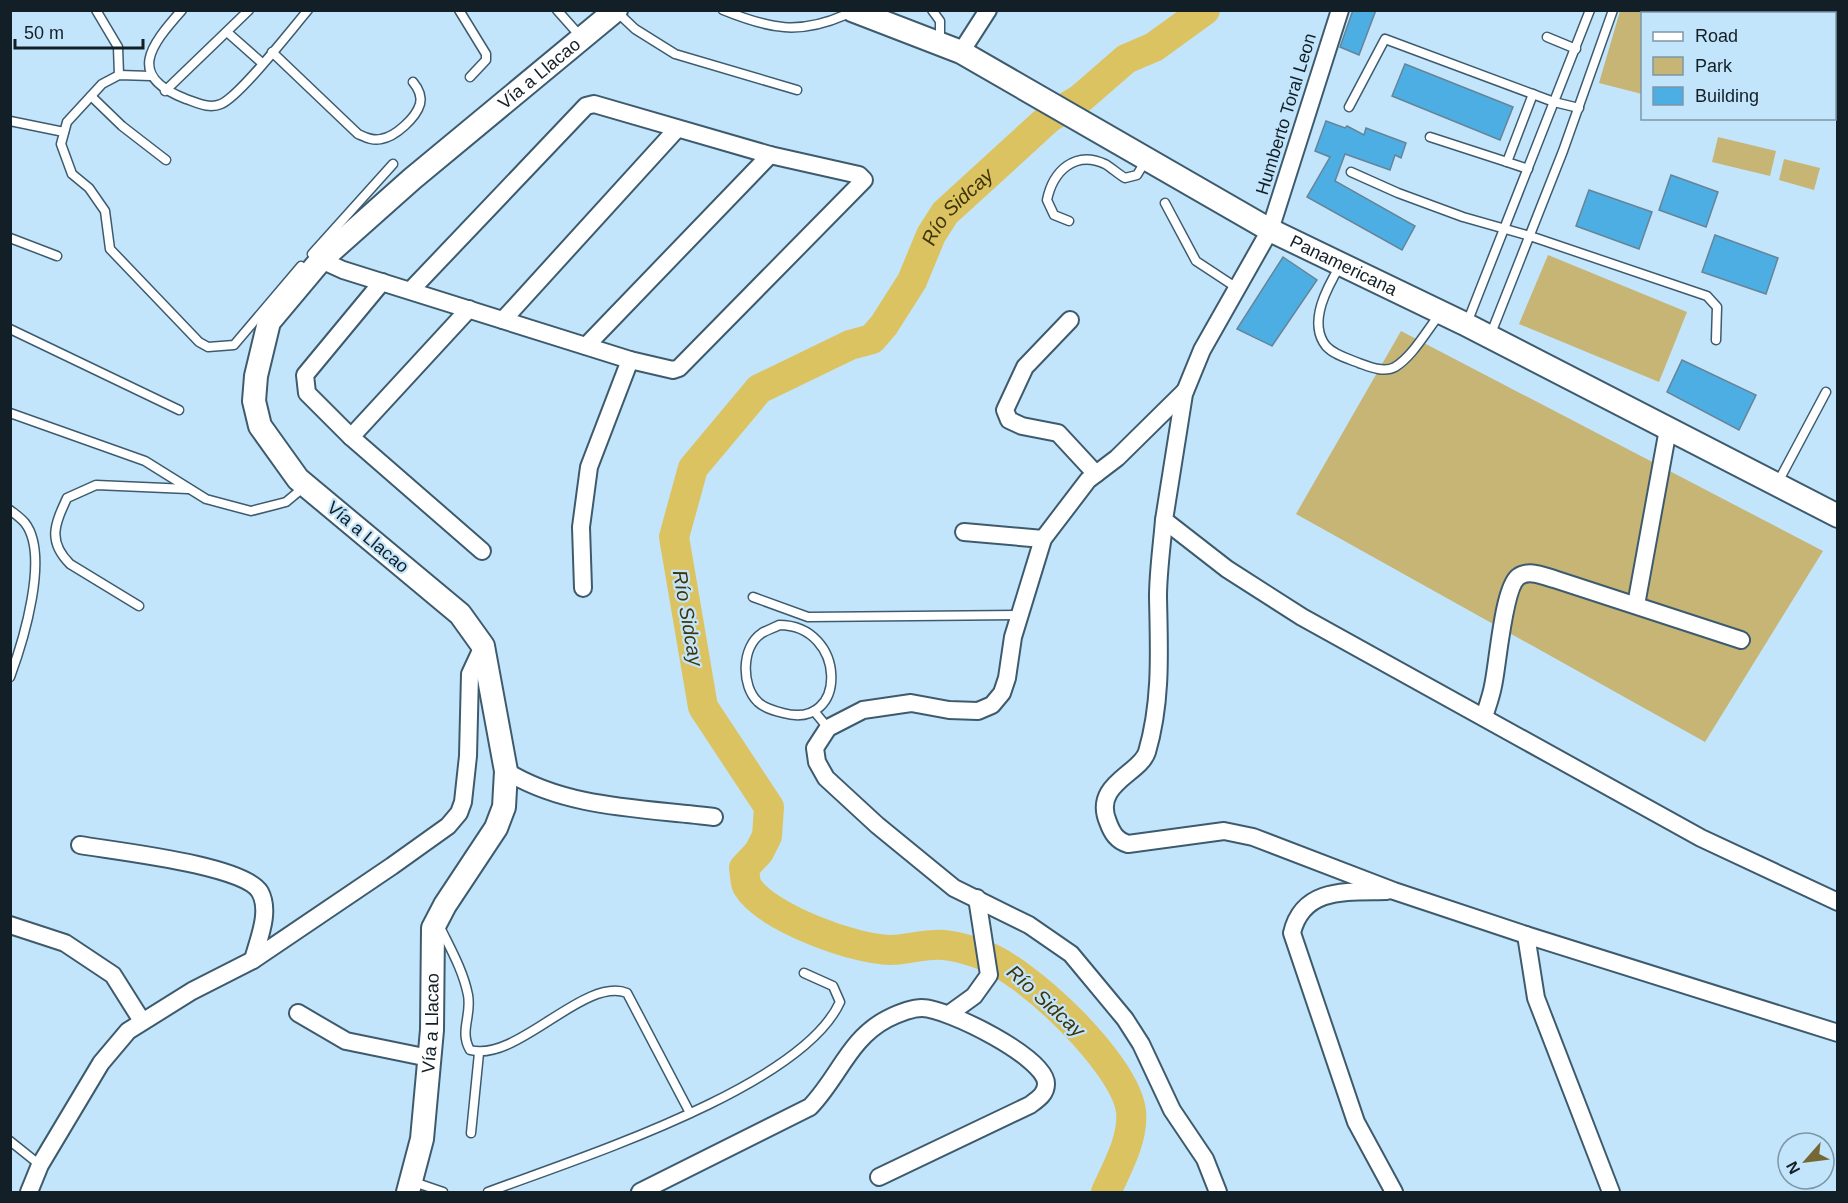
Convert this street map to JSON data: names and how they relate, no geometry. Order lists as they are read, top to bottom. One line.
{"streets":{"street":["Vía a Llacao","Humberto Toral Leon","Panamericana"]},"crossings":[["Humberto Toral Leon","Panamericana"]],"water":["Río Sidcay"],"legend":["Road","Park","Building"],"scale_bar":"50 m","north":"bottom left"}
